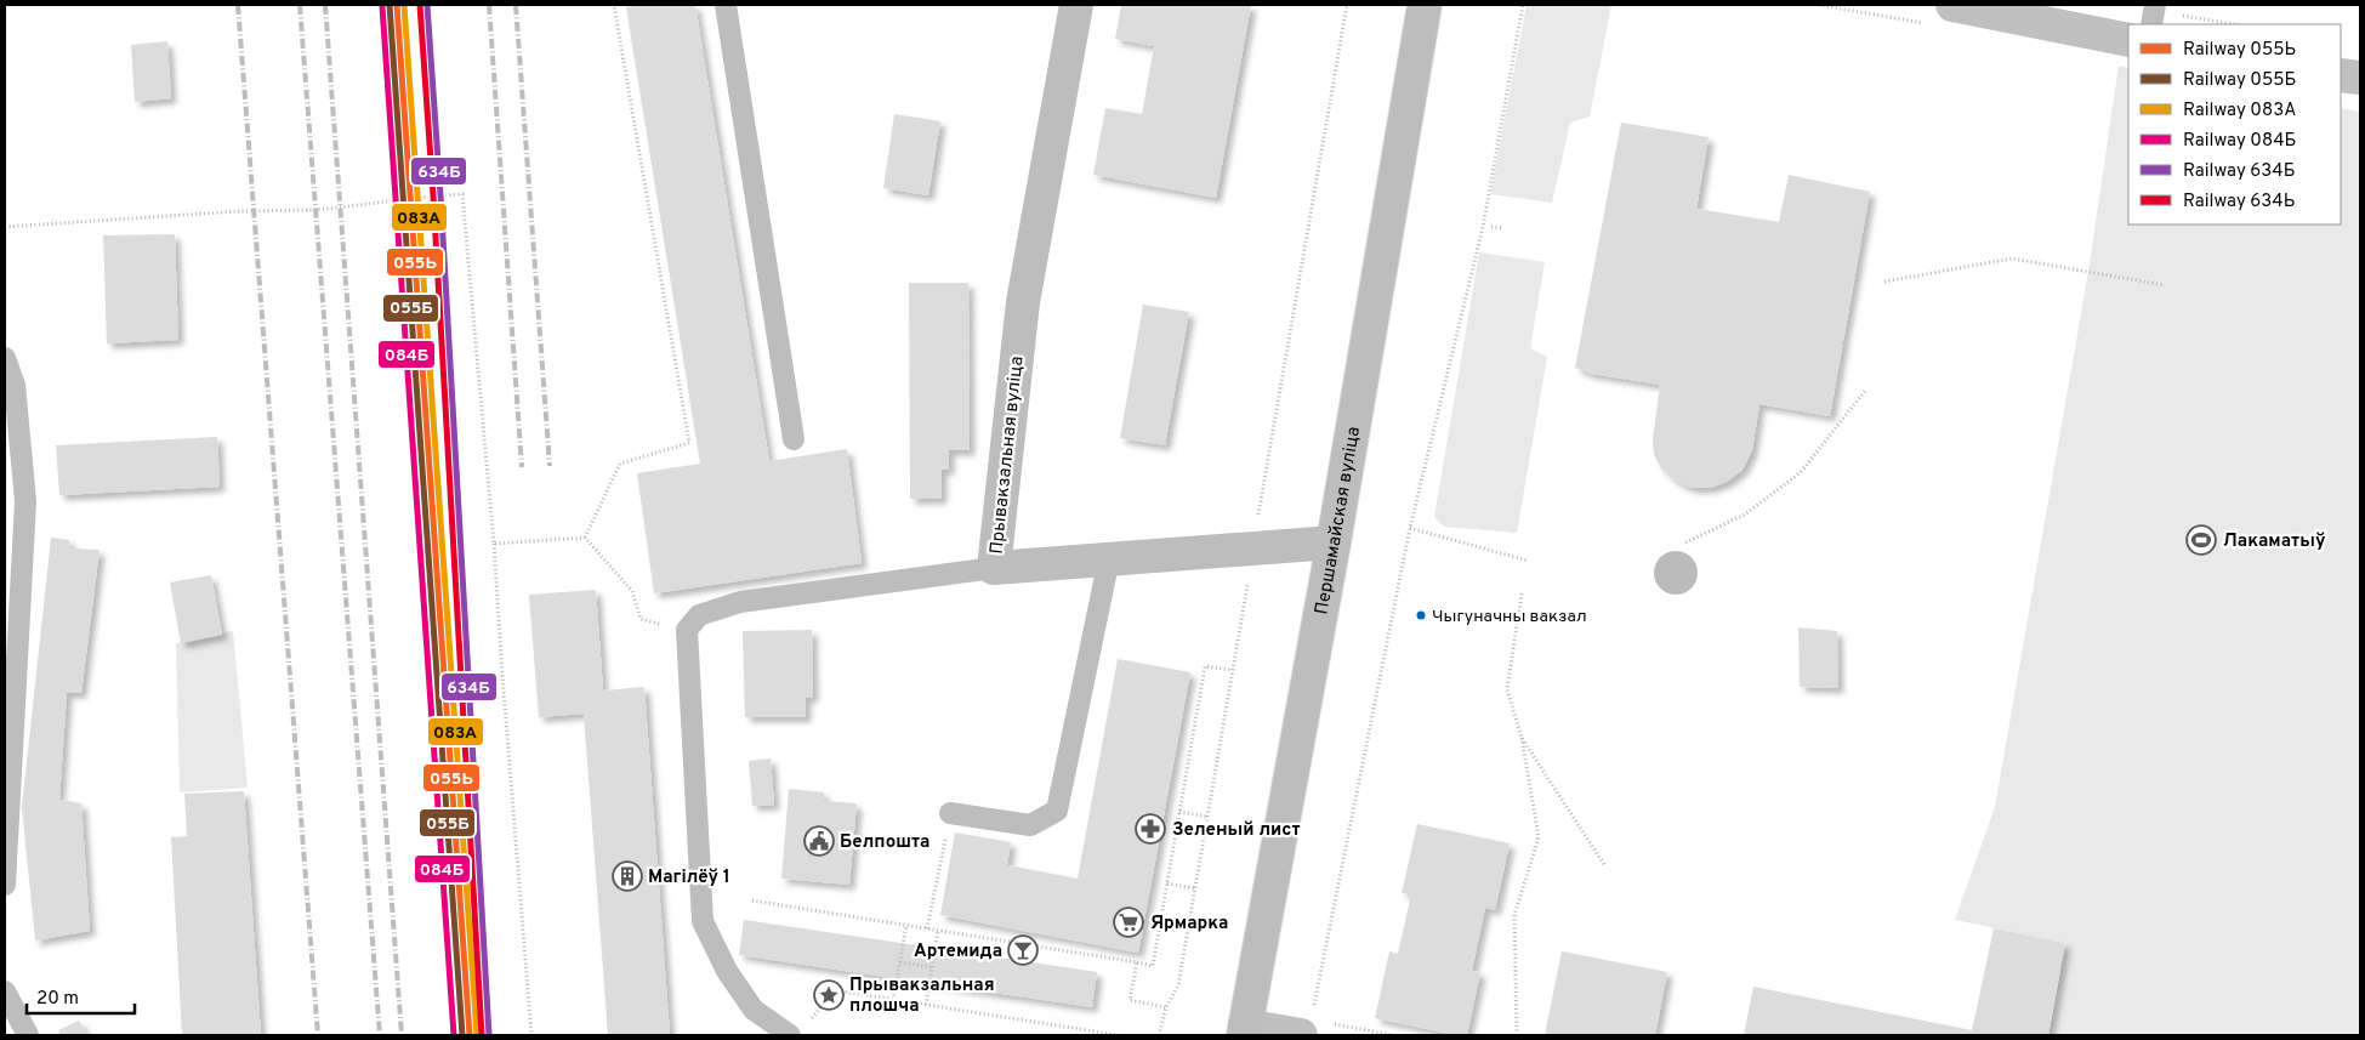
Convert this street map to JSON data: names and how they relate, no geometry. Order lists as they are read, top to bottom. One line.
{"streets":{"main road":["Прывакзальная вуліца","Першамайская вуліца"]},"crossings":[["Прывакзальная вуліца","Першамайская вуліца"]],"places":{"sports":["Лакаматыў"],"other":["Чыгуначны вакзал"],"pharmacy":["Зеленый лист"],"public building":["Белпошта"],"building":["Магілёў 1"],"supermarket":["Ярмарка"],"bar":["Артемида"],"place":["Прывакзальная плошча"]},"lines":["rail line 055Ь","rail line 055Б","rail line 083А","rail line 634Б","rail line 634Ь","rail line 084Б"],"legend":["Railway 055Ь","Railway 055Б","Railway 083А","Railway 084Б","Railway 634Б","Railway 634Ь"],"scale_bar":"20 m"}
